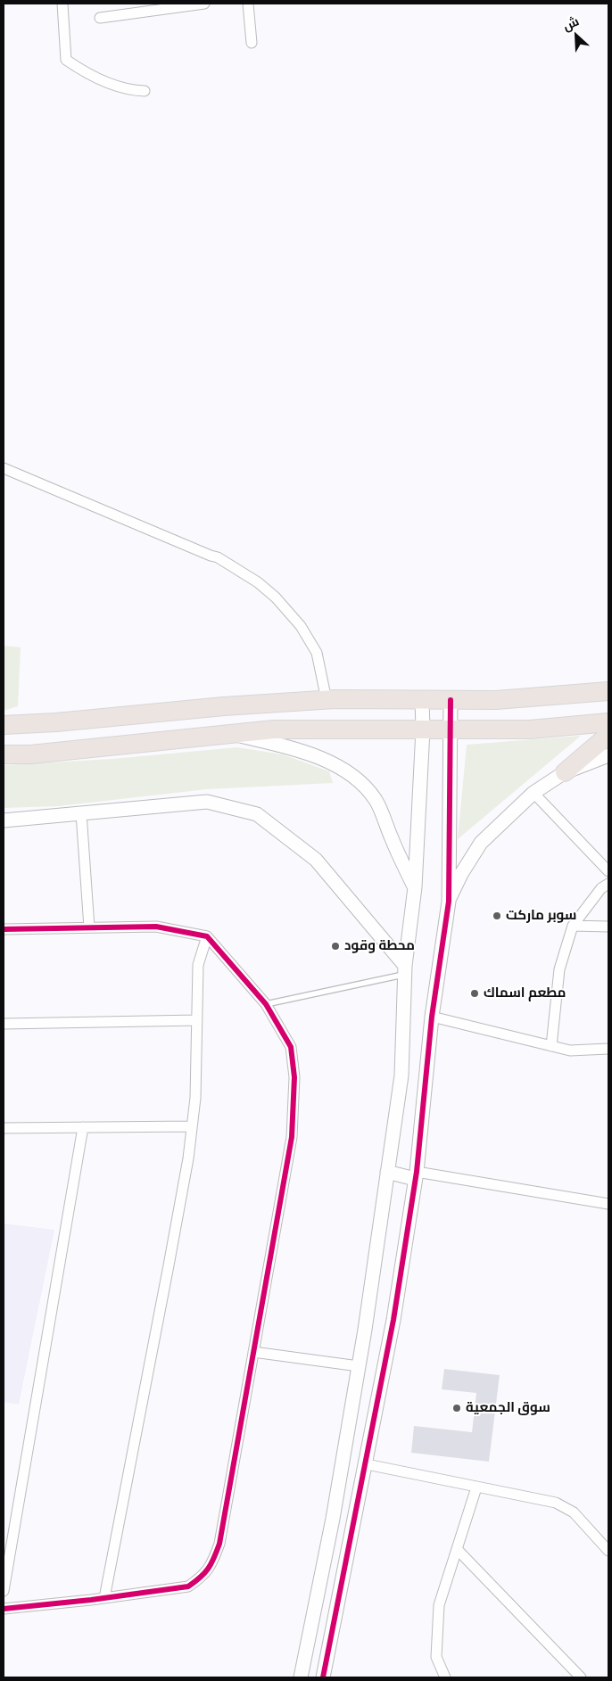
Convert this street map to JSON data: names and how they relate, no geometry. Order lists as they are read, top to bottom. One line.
{"places":["سوبر ماركت","محطة وقود","مطعم اسماك","سوق الجمعية"],"north":"top left"}
